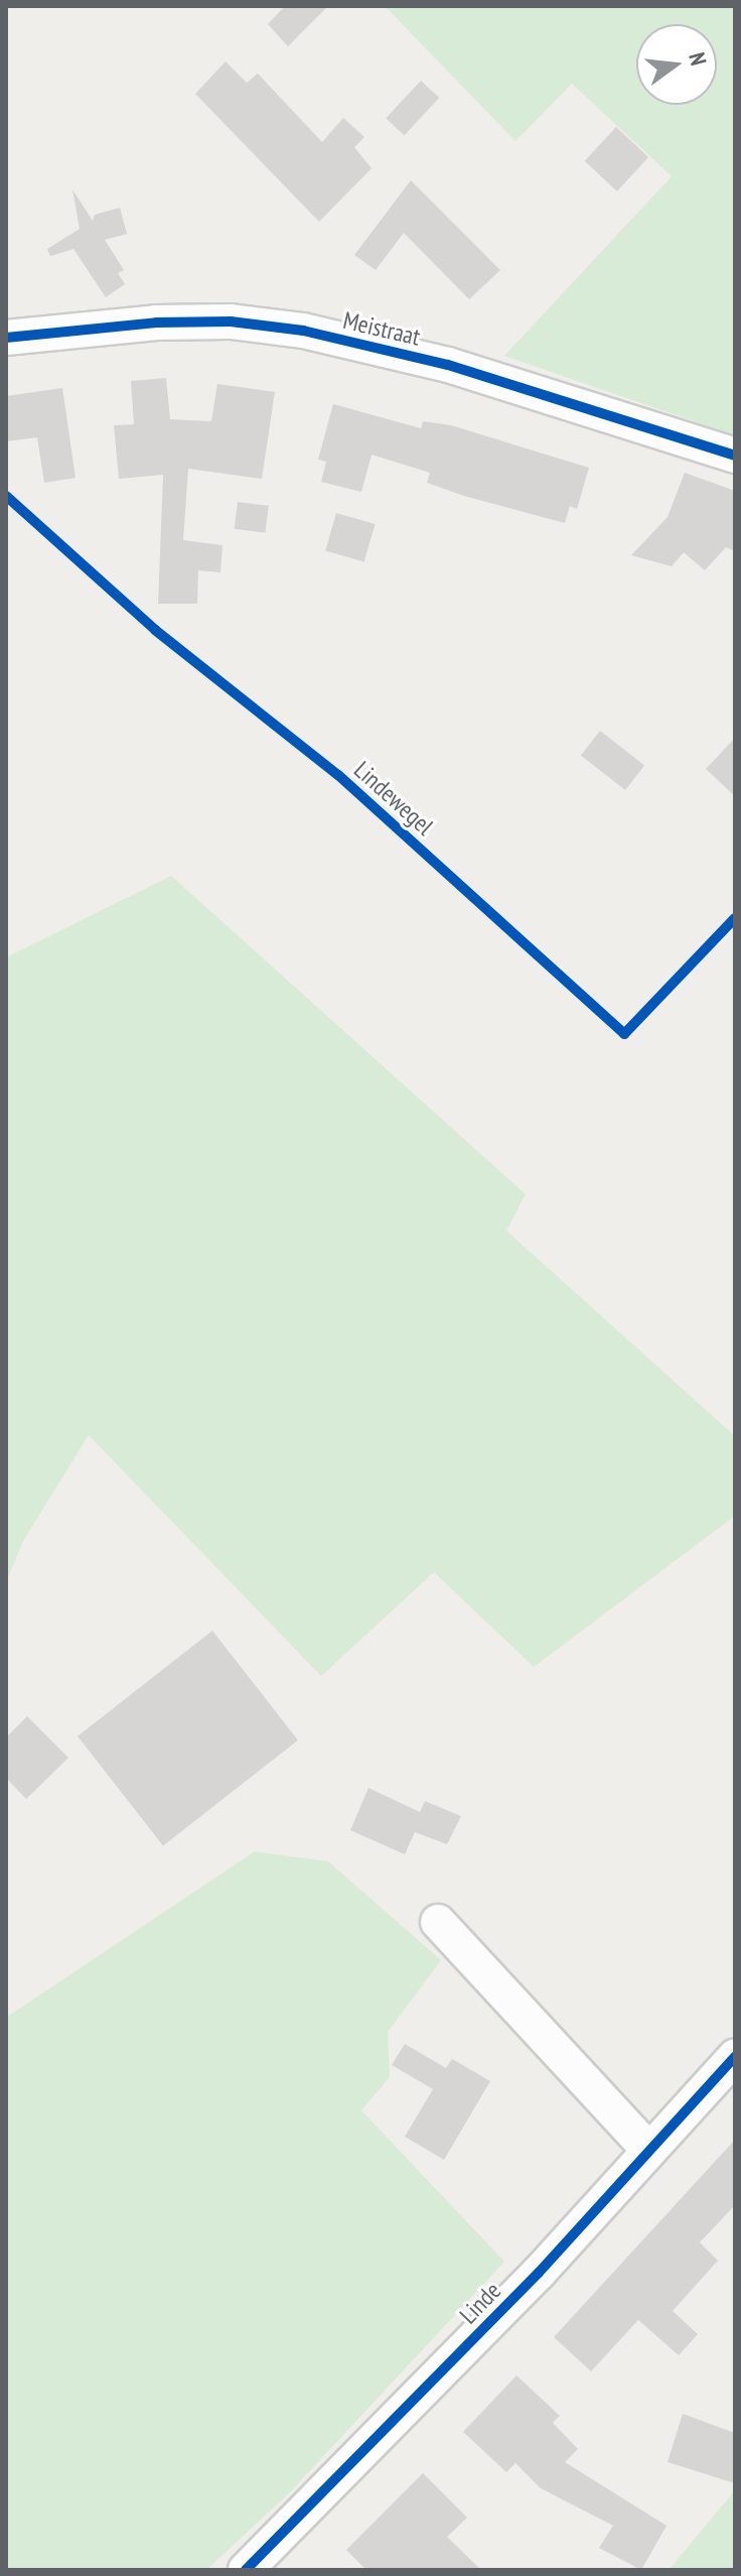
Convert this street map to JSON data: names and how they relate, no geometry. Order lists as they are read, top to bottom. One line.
{"streets":{"street":["Meistraat","Linde"],"cycle path":["Lindewegel"]},"north":"right"}
